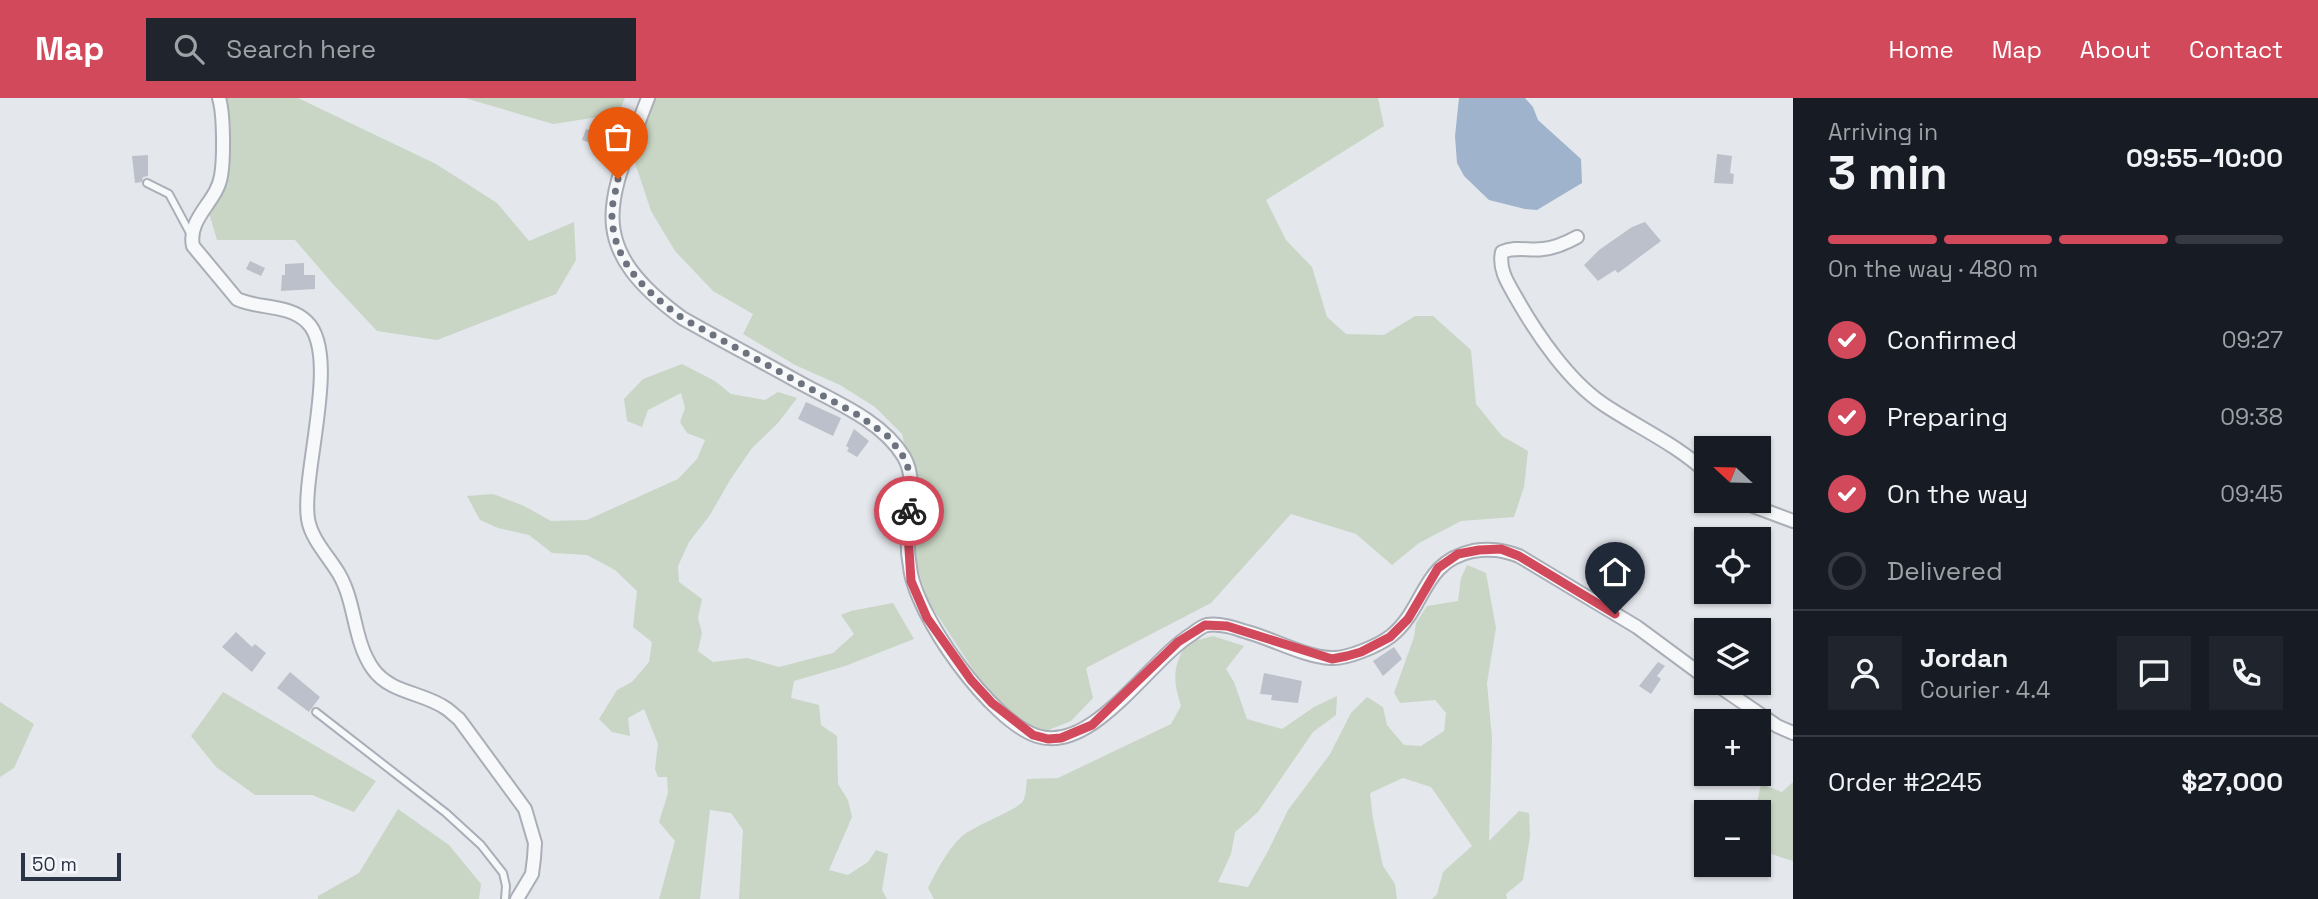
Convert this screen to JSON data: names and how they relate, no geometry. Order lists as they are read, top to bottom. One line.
{"scale_bar":"50 m","north":"left","page":{"header":"Map","search":"Search here","nav":["Home","Map","About","Contact"],"heading":["3 min","Arriving in","09:55–10:00"],"panel":["Jordan","Courier · 4.4","Order #2245","$27,000"],"bar":"On the way · 480 m","list":[["Confirmed","09:27"],["Preparing","09:38"],["On the way","09:45"],"Delivered"],"map_buttons":["+","−"],"scale":"50 m"}}
